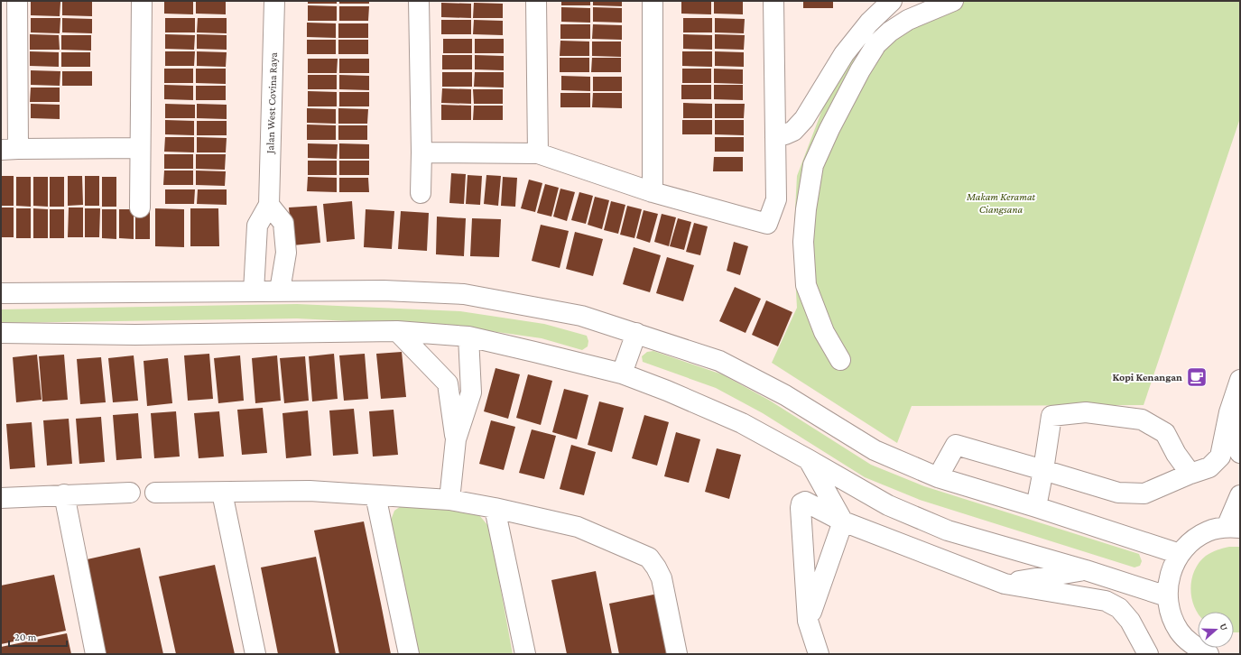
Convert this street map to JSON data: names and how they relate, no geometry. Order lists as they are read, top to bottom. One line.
{"streets":{"street":["Jalan West Covina Raya"]},"parks":["Makam Keramat Ciangsana"],"places":{"cafe":["Kopi Kenangan"]},"scale_bar":"20 m","north":"right"}
